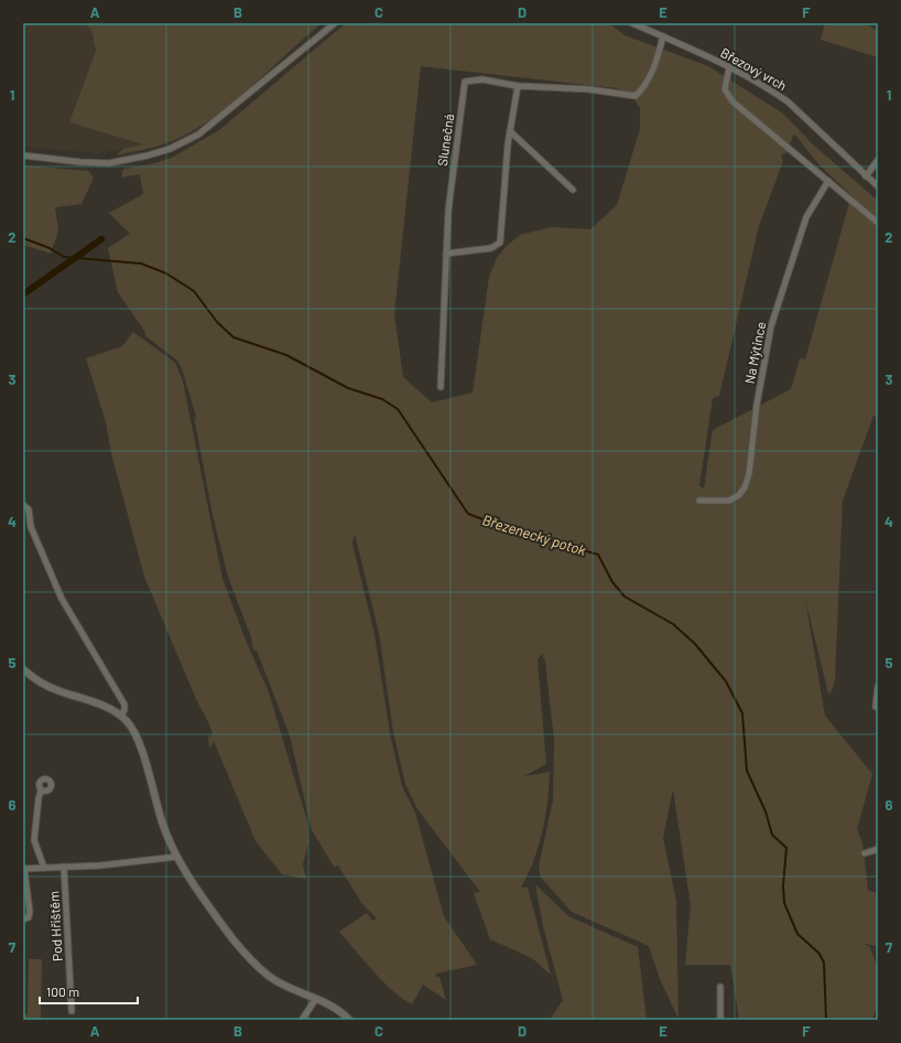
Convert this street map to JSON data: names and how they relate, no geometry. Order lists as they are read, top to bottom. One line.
{"streets":{"street":["Březový vrch","Slunečná","Na Mýtince","Pod Hřištěm"]},"crossings":[["Březový vrch","Slunečná"]],"water":["Březenecký potok"],"scale_bar":"100 m","grid":{"columns":["A","B","C","D","E","F"],"rows":["1","2","3","4","5","6","7"]}}
